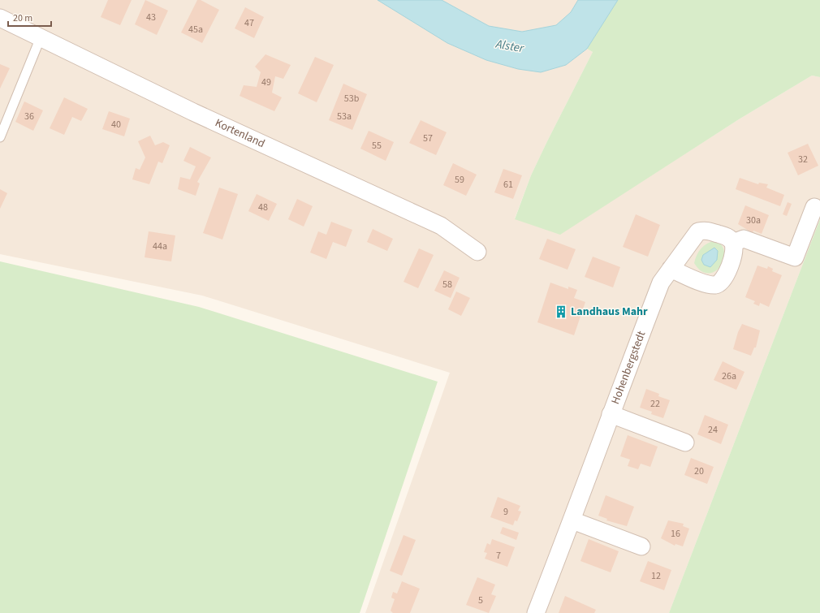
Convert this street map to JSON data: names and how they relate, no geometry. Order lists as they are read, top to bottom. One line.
{"streets":{"street":["Kortenland","Hohenbergstedt"]},"water":["Alster"],"places":{"building":["Landhaus Mahr"]},"house_numbers":["43","47","45a","49","53b","36","53a","40","57","55","32","59","61","48","30a","44a","58","26a","22","24","20","9","16","7","12","5"],"scale_bar":"20 m"}
